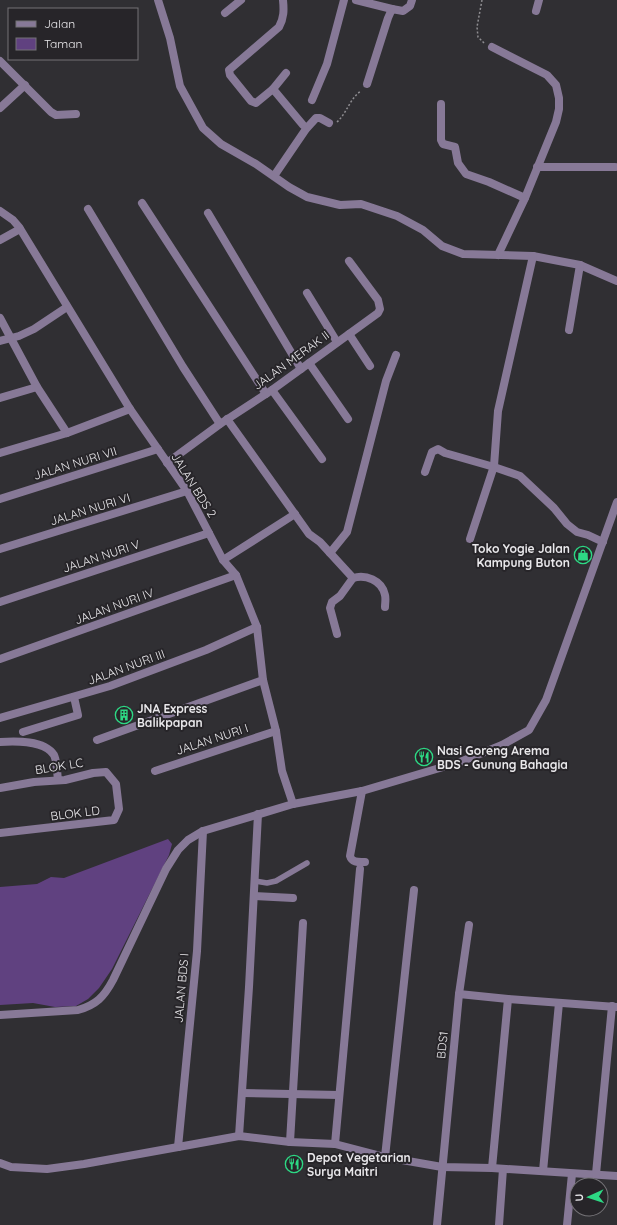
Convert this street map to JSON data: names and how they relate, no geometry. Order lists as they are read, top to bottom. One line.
{"streets":{"street":["JALAN MERAK II","JALAN NURI VII","JALAN BDS 2","JALAN NURI VI","JALAN NURI V","JALAN NURI IV","JALAN NURI III","JALAN NURI I","BLOK LC","BLOK LD","JALAN BDS I","BDS1"]},"crossings":[["JALAN MERAK II","JALAN BDS 2"],["JALAN NURI VII","JALAN BDS 2"],["JALAN BDS 2","JALAN NURI VI"],["JALAN BDS 2","JALAN NURI V"],["JALAN BDS 2","JALAN NURI IV"],["JALAN BDS 2","JALAN NURI III"],["JALAN BDS 2","JALAN NURI I"],["BLOK LC","BLOK LD"]],"places":{"shop":["Toko Yogie Jalan Kampung Buton"],"building":["JNA Express Balikpapan"],"restaurant":["Nasi Goreng Arema BDS - Gunung Bahagia","Depot Vegetarian Surya Maitri"]},"legend":["Jalan","Taman"],"north":"left"}
